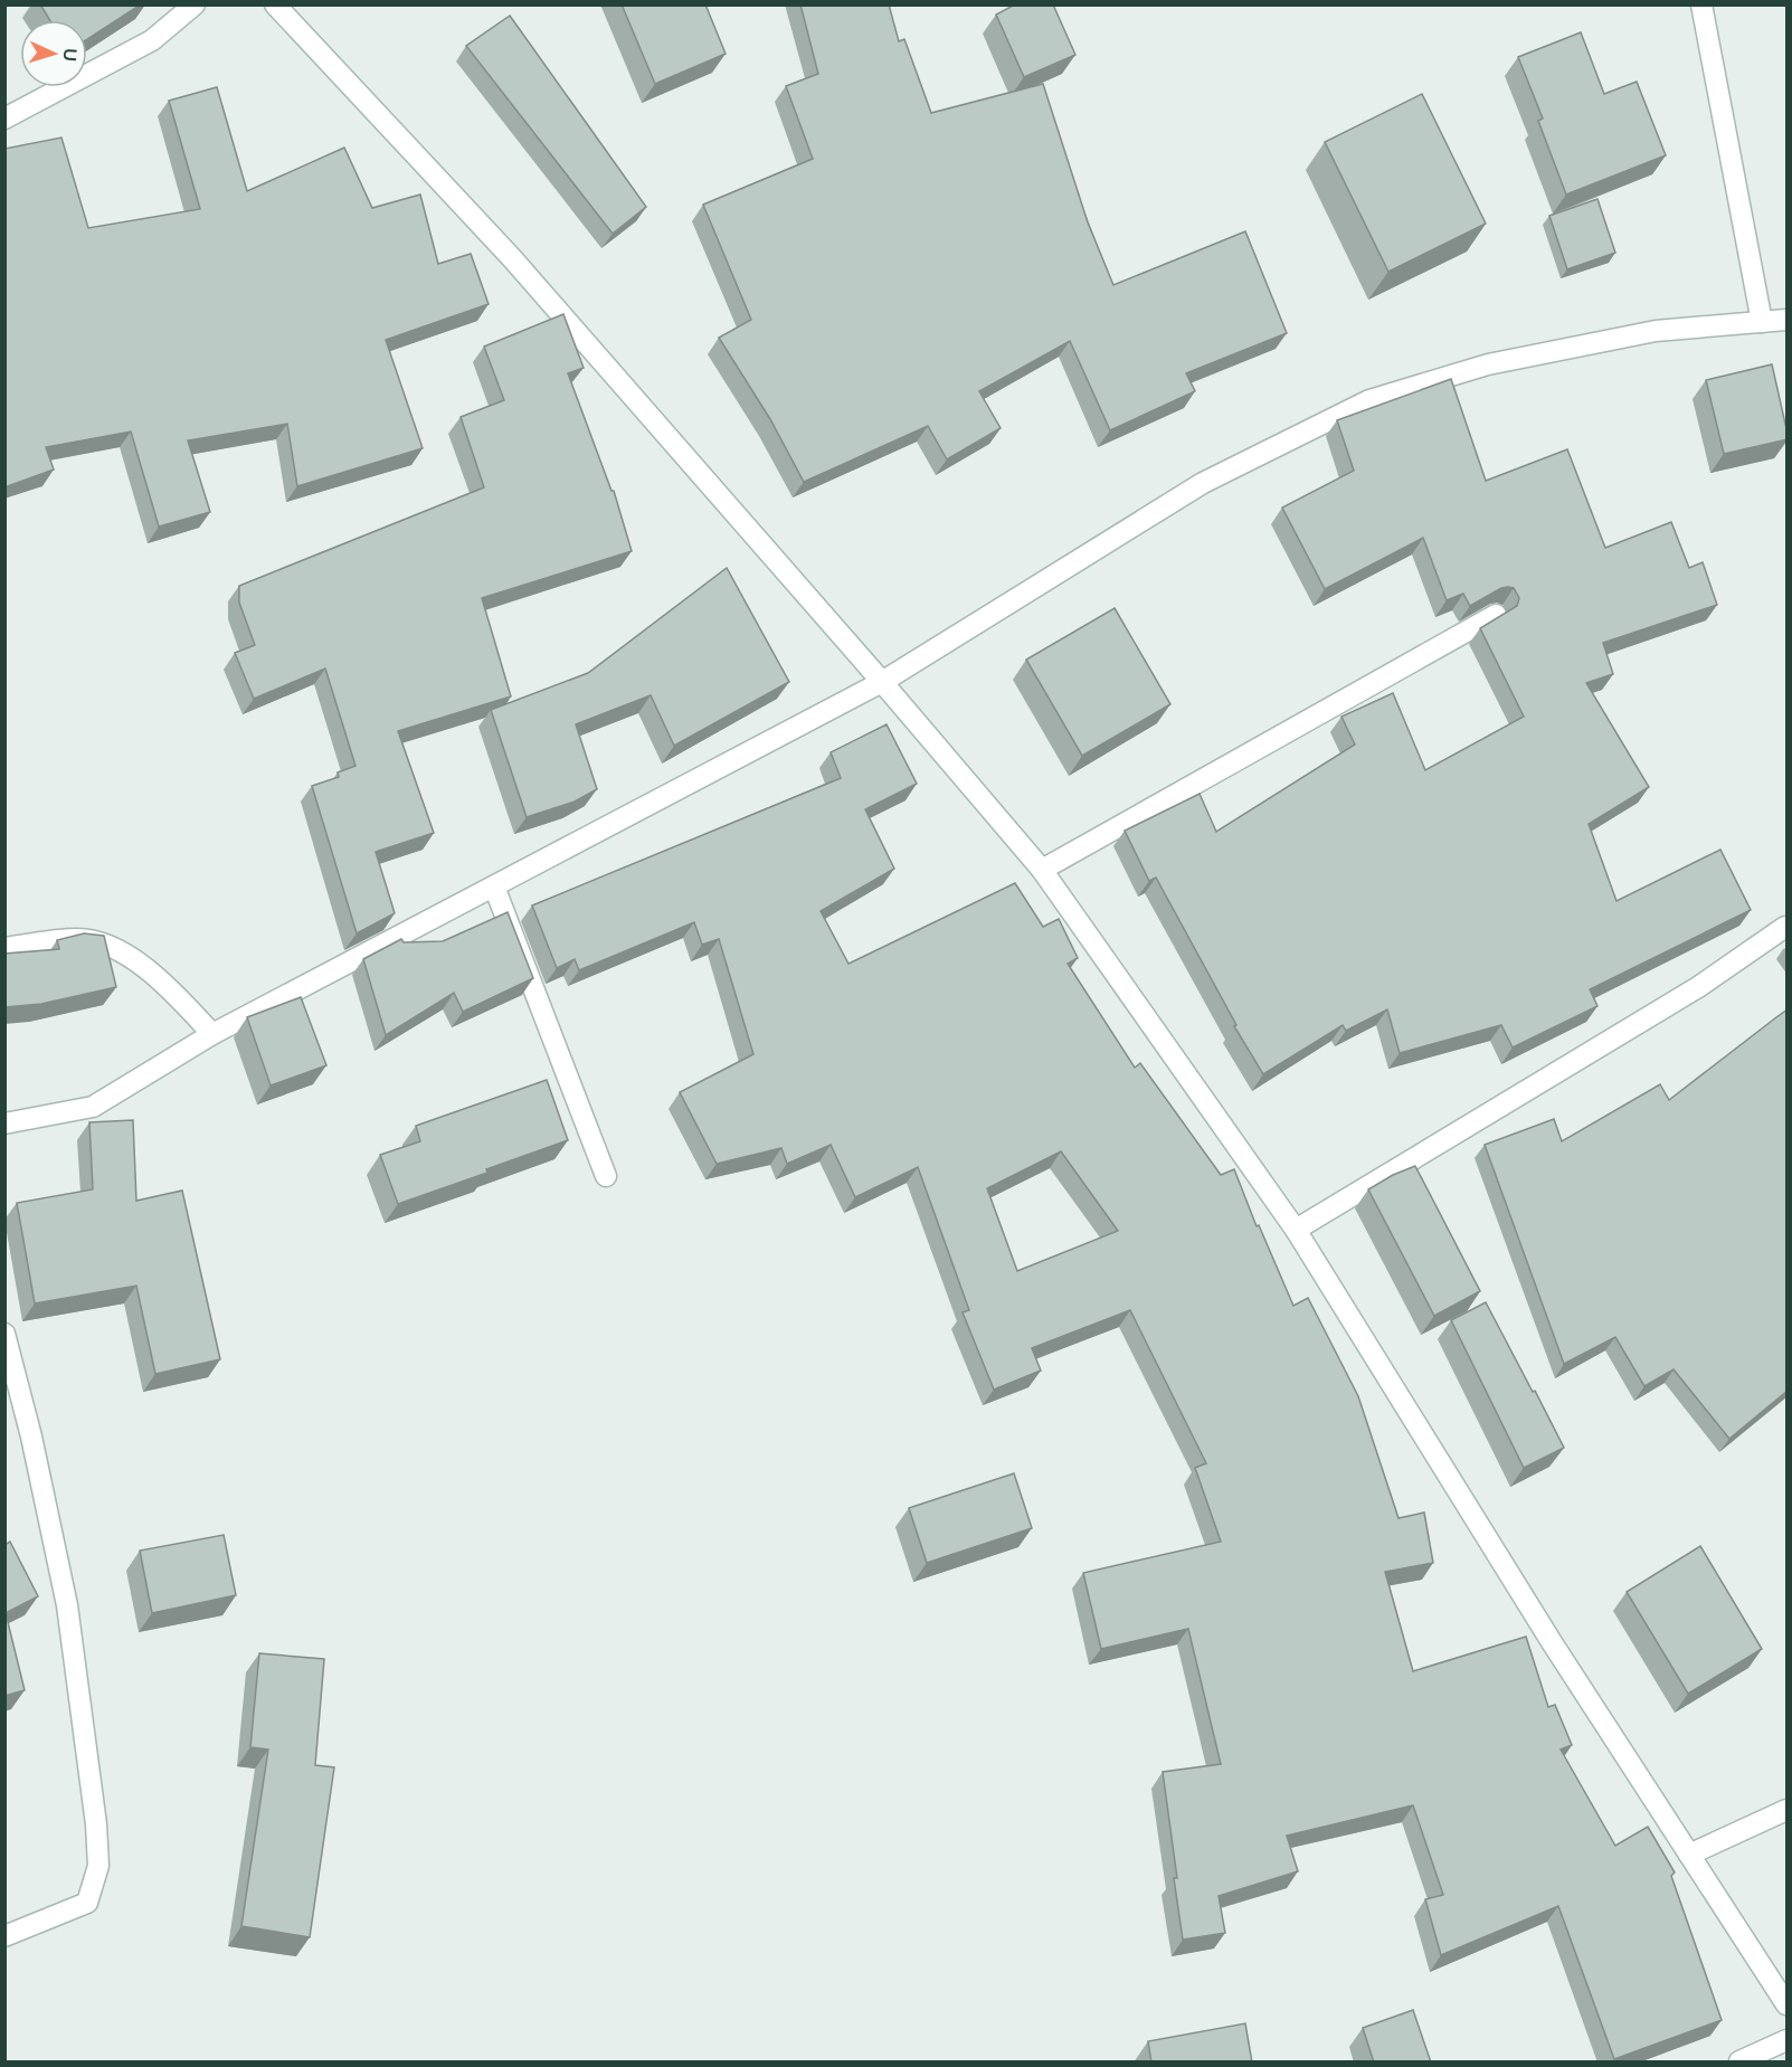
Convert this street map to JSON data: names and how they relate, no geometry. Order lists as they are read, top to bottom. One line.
{"north":"right"}
